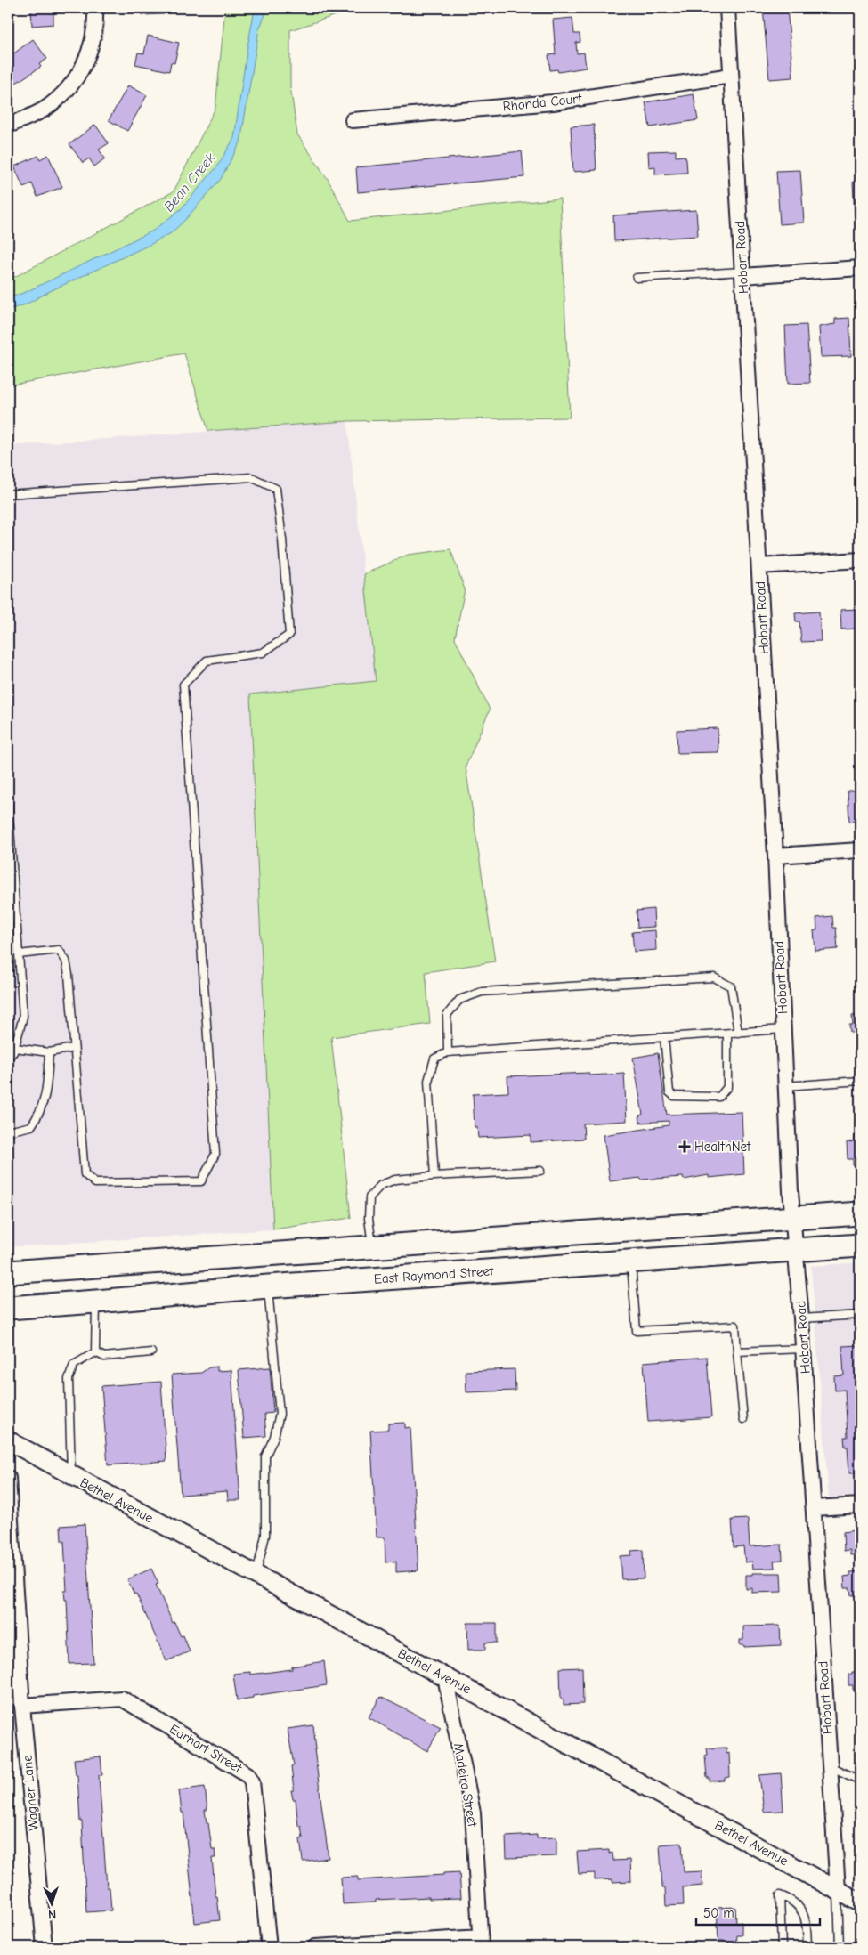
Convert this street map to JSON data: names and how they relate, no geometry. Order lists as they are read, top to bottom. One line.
{"streets":{"main road":["East Raymond Street"],"street":["Rhonda Court","Hobart Road","Bethel Avenue","Earhart Street","Madeira Street","Wagner Lane"]},"crossings":[["Rhonda Court","Hobart Road"],["Hobart Road","East Raymond Street"],["Hobart Road","Bethel Avenue"],["Bethel Avenue","Madeira Street"],["Earhart Street","Wagner Lane"]],"water":["Bean Creek"],"places":{"health":["HealthNet"]},"scale_bar":"50 m","north":"bottom"}
